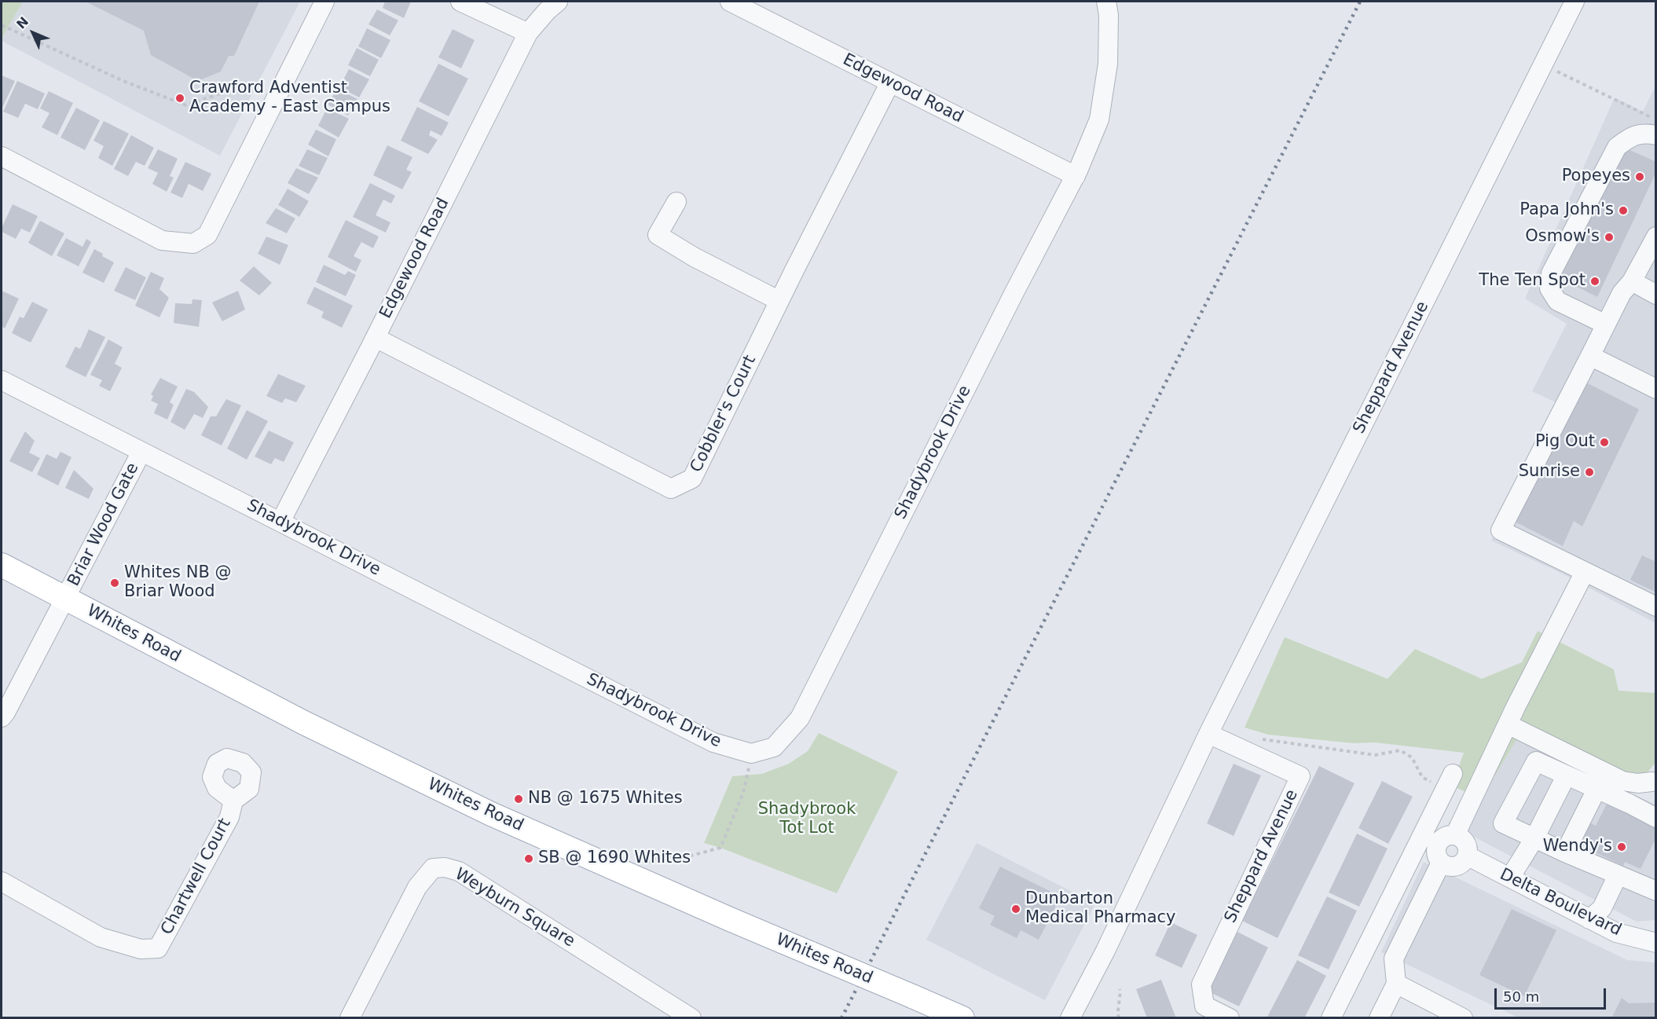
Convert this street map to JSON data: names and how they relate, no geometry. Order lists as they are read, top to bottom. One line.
{"streets":{"main road":["Whites Road"],"street":["Edgewood Road","Sheppard Avenue","Cobbler's Court","Shadybrook Drive","Briar Wood Gate","Chartwell Court","Delta Boulevard","Weyburn Square"]},"crossings":[["Edgewood Road","Cobbler's Court"],["Edgewood Road","Shadybrook Drive"],["Shadybrook Drive","Briar Wood Gate"],["Briar Wood Gate","Whites Road"]],"parks":["Shadybrook Tot Lot"],"places":["Crawford Adventist Academy - East Campus","Popeyes","Papa John's","Osmow's","The Ten Spot","Pig Out","Sunrise","Whites NB @ Briar Wood","NB @ 1675 Whites","Wendy's","SB @ 1690 Whites","Dunbarton Medical Pharmacy"],"scale_bar":"50 m","north":"top left"}
